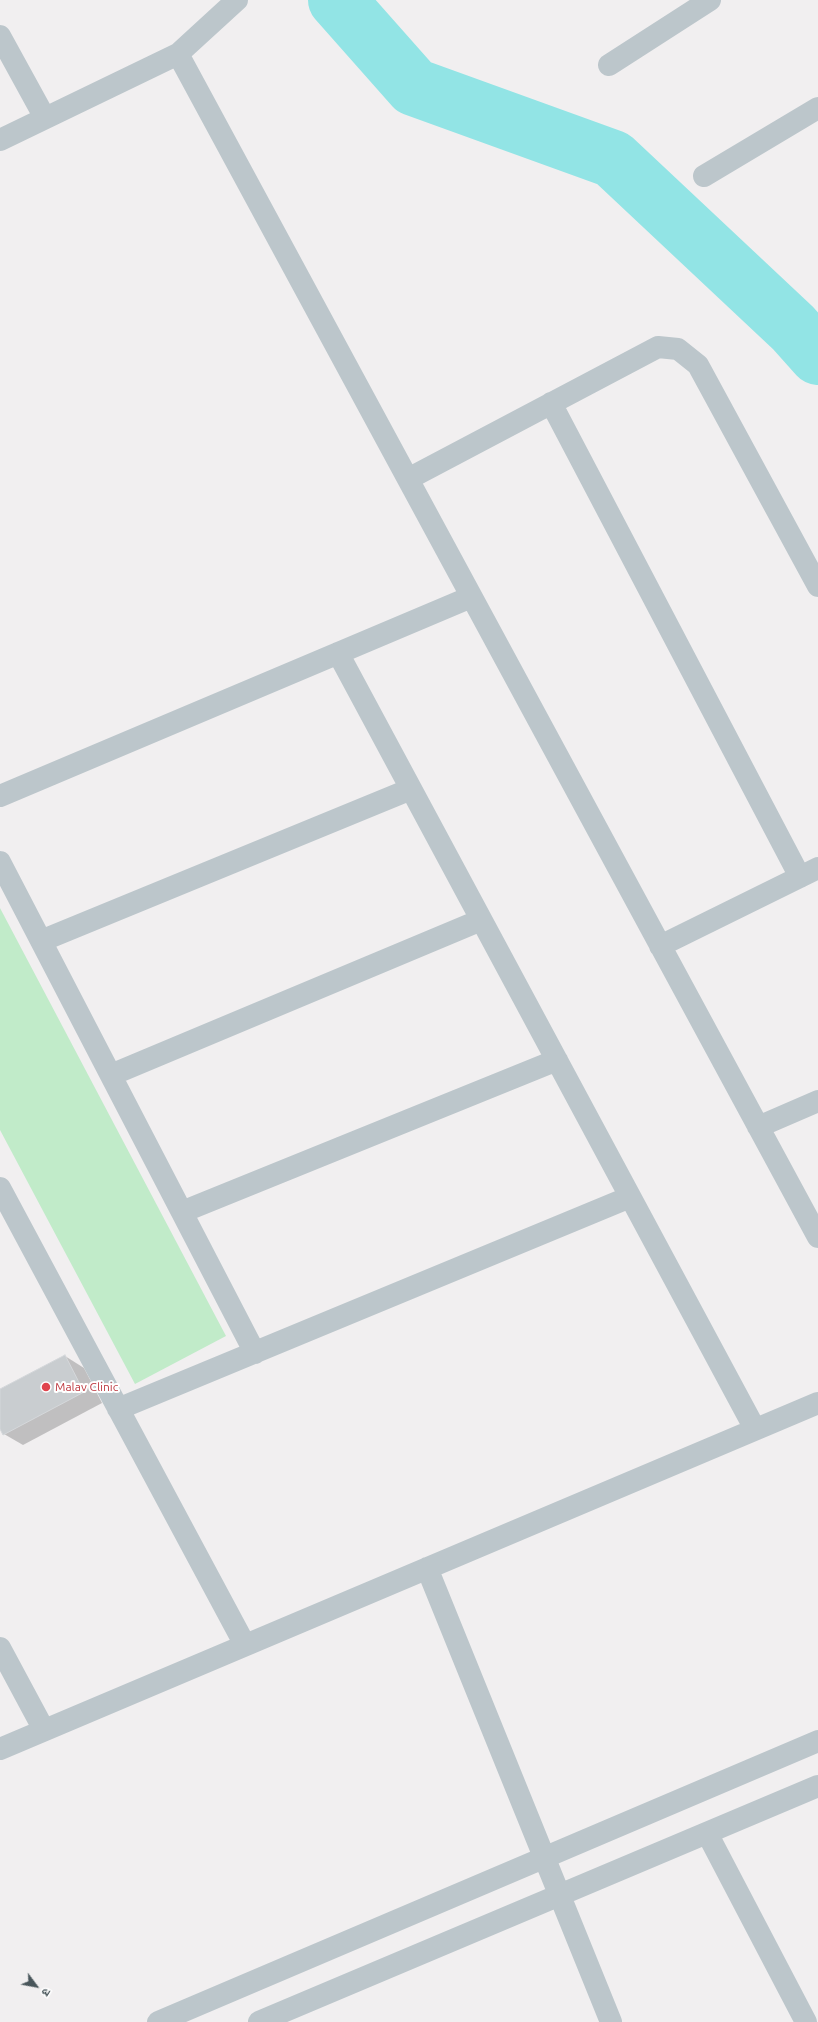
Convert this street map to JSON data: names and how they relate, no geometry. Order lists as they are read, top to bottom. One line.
{"places":["Malav Clinic"],"north":"bottom right"}
